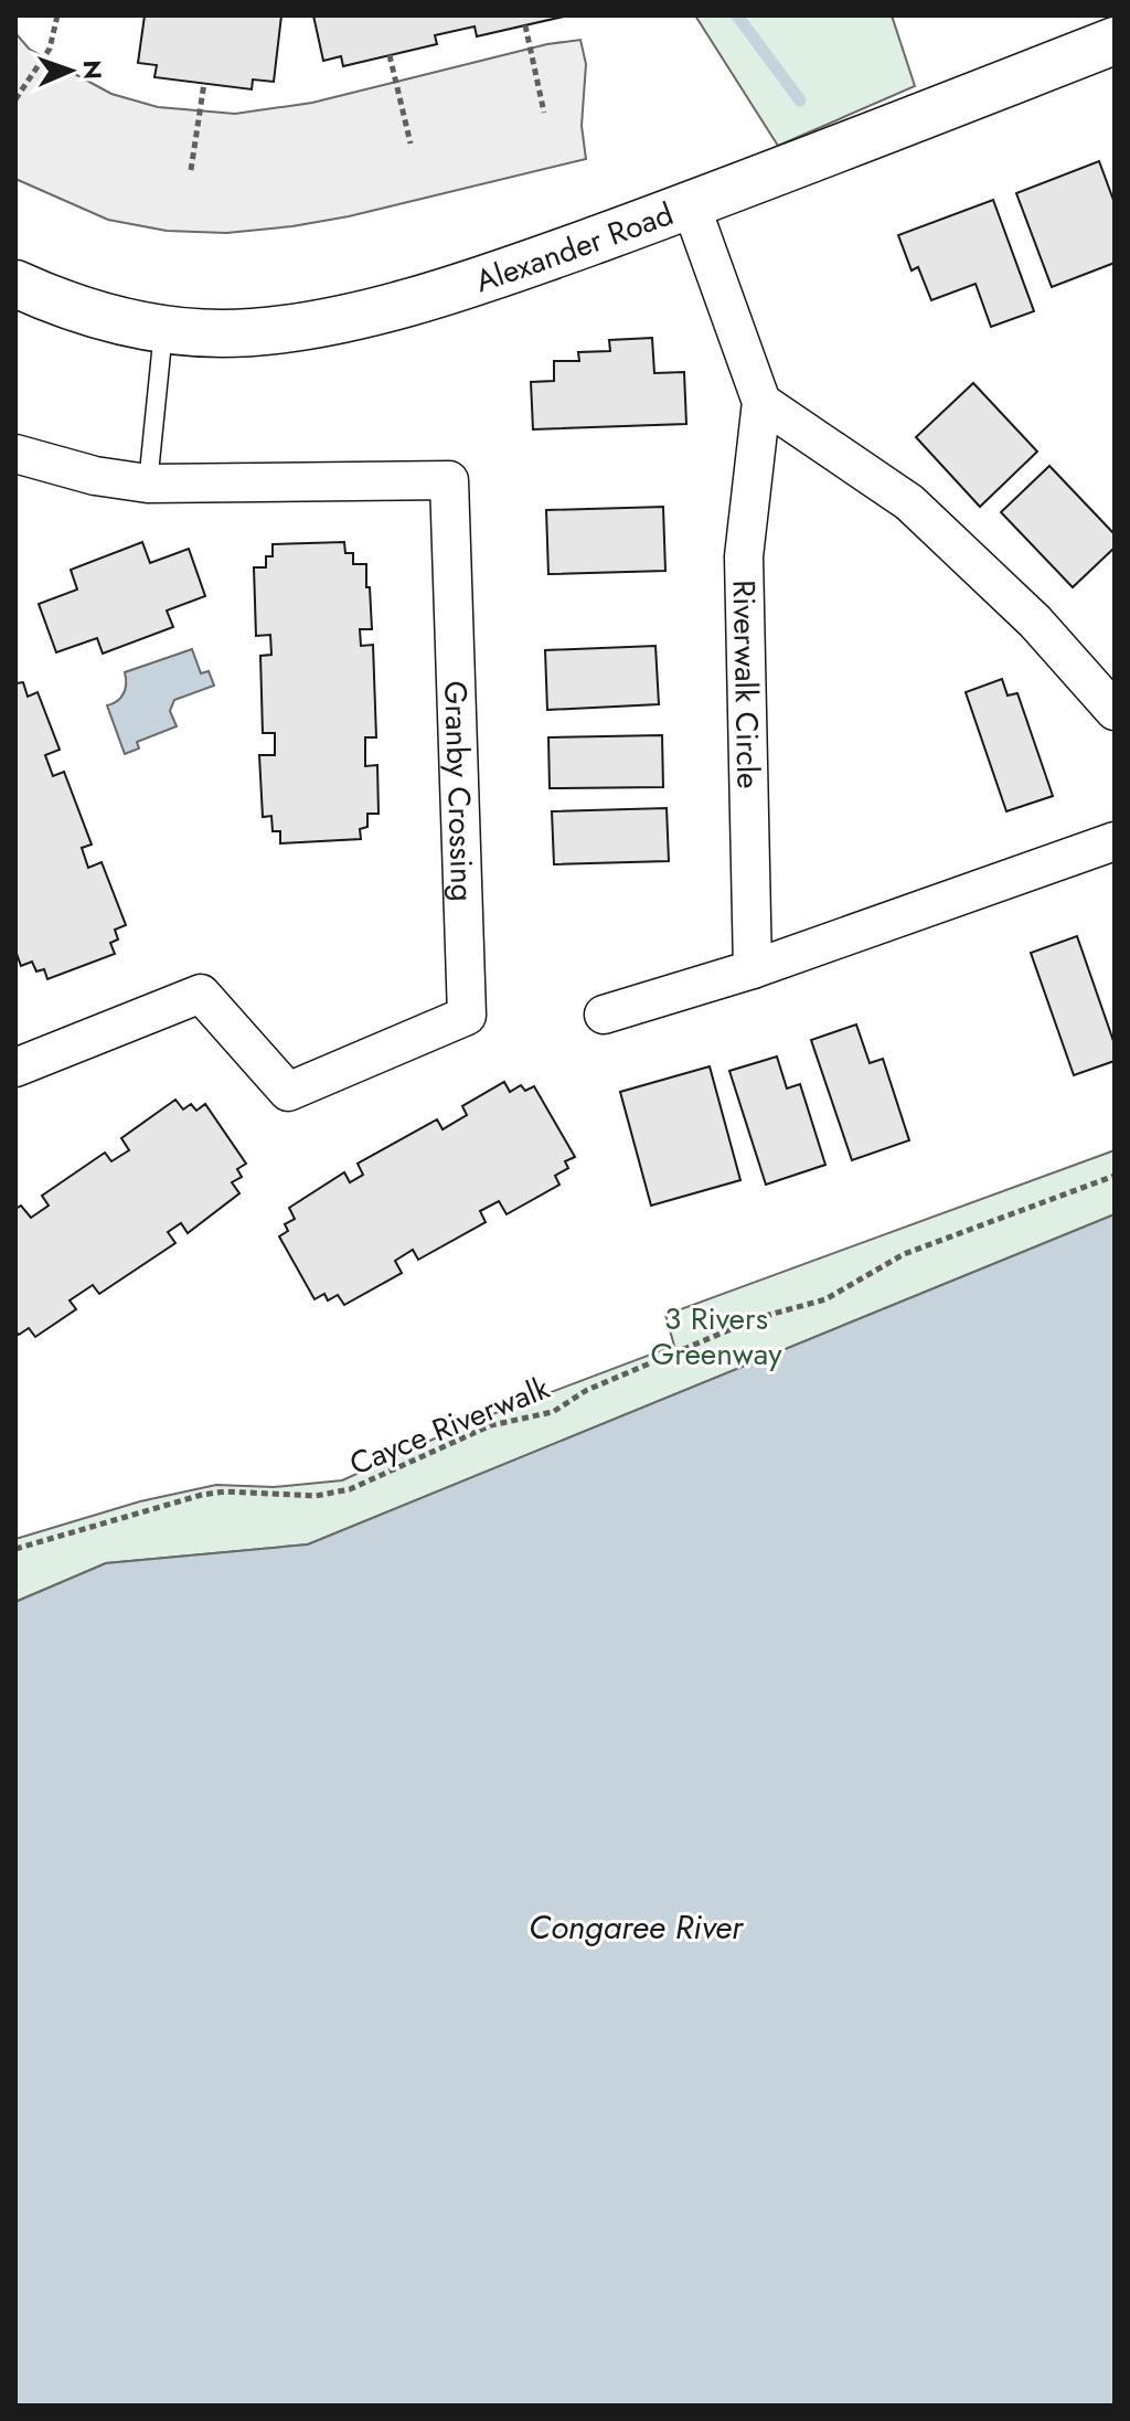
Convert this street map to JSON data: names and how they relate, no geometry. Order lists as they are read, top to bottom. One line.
{"streets":{"street":["Alexander Road","Riverwalk Circle","Granby Crossing"],"path":["Cayce Riverwalk"]},"crossings":[["Alexander Road","Riverwalk Circle"]],"water":["Congaree River"],"parks":["3 Rivers Greenway"],"north":"right"}
